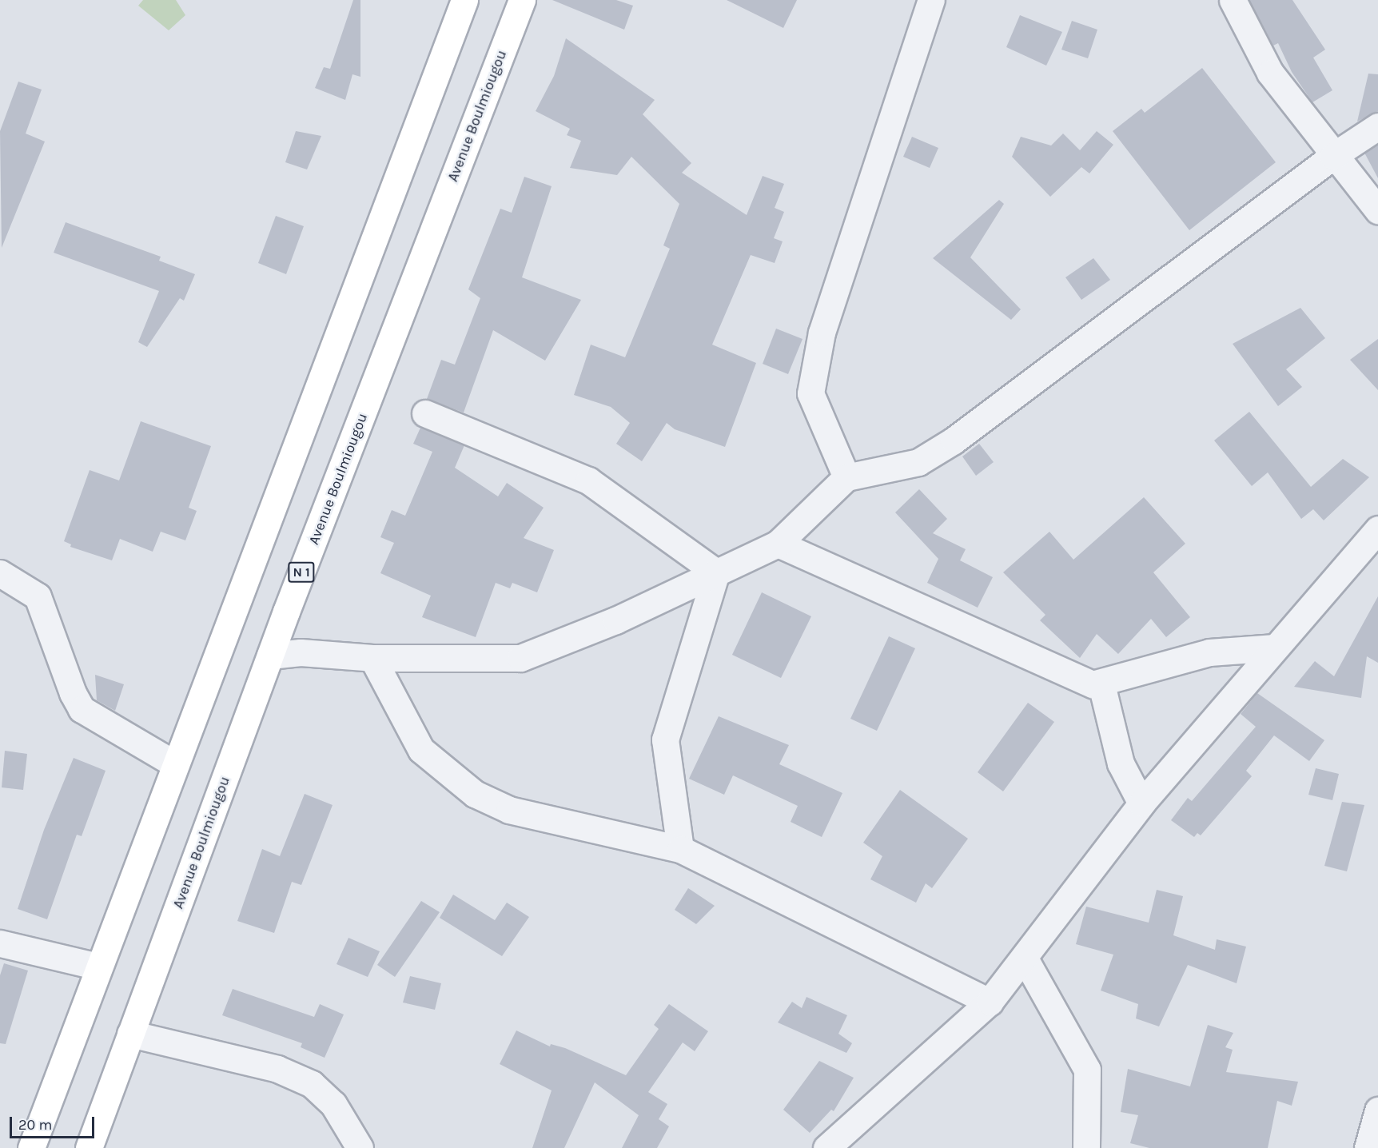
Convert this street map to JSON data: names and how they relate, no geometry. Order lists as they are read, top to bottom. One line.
{"streets":{"highway":["Avenue Boulmiougou","N 1"]},"scale_bar":"20 m"}
